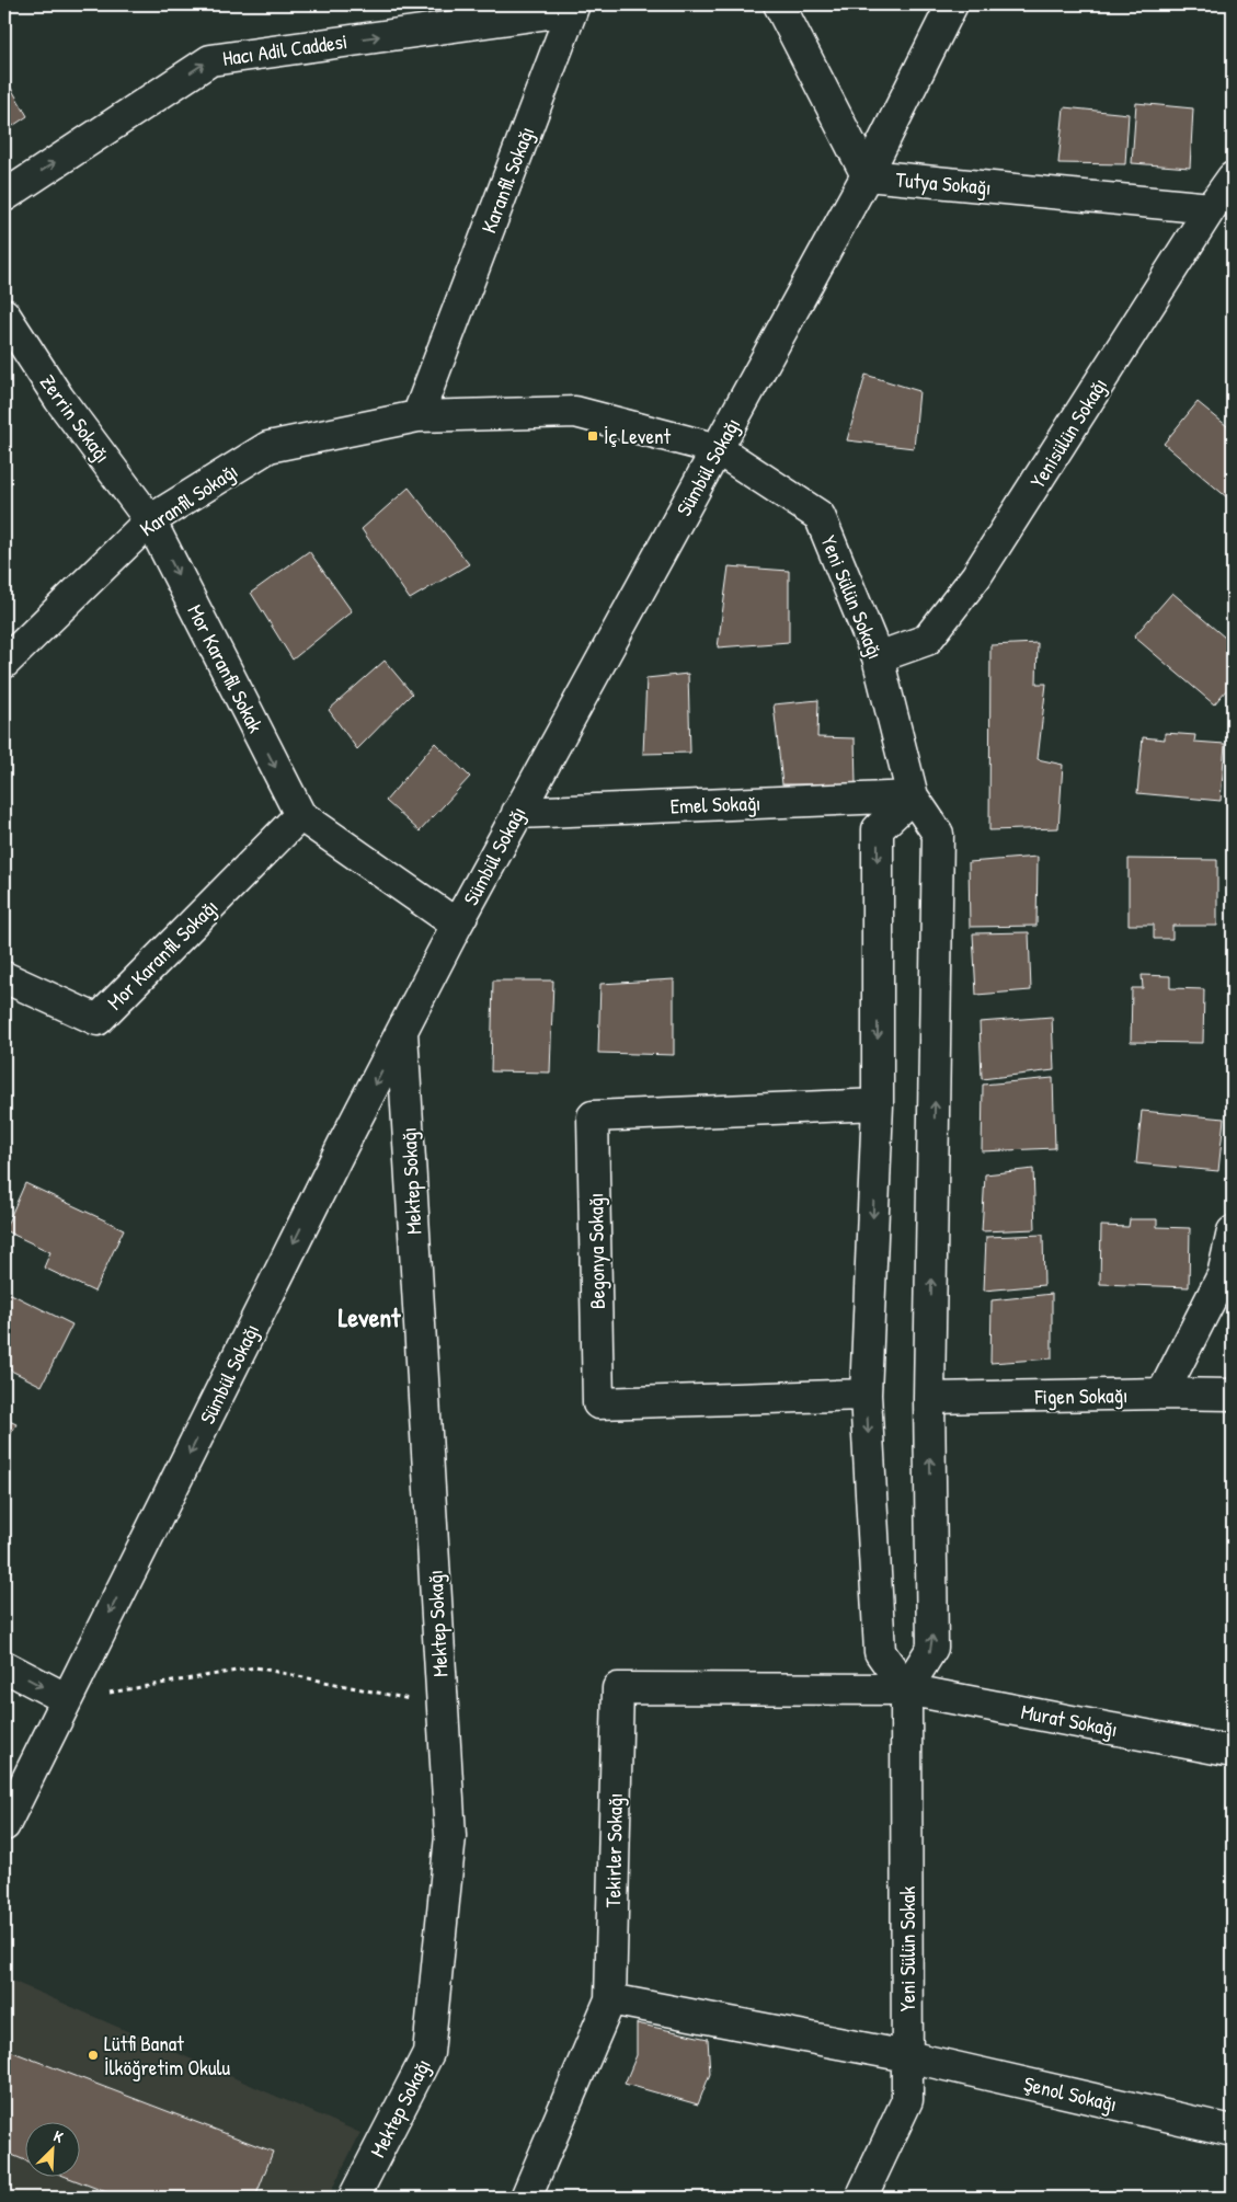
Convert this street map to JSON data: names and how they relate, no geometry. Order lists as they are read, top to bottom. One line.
{"streets":{"street":["Hacı Adil Caddesi","Karanfil Sokağı","Tutya Sokağı","Zerrin Sokağı","Yenisülün Sokağı","Sümbül Sokağı","Yeni Sülün Sokağı","Mor Karanfil Sokak","Emel Sokağı","Mor Karanfil Sokağı","Mektep Sokağı","Begonya Sokağı","Figen Sokağı","Murat Sokağı","Tekirler Sokağı","Yeni Sülün Sokak","Şenol Sokağı"]},"crossings":[["Hacı Adil Caddesi","Karanfil Sokağı"],["Karanfil Sokağı","Zerrin Sokağı"],["Karanfil Sokağı","Sümbül Sokağı"],["Karanfil Sokağı","Yeni Sülün Sokağı"],["Karanfil Sokağı","Mor Karanfil Sokak"],["Tutya Sokağı","Yenisülün Sokağı"],["Tutya Sokağı","Sümbül Sokağı"],["Zerrin Sokağı","Mor Karanfil Sokak"],["Yenisülün Sokağı","Yeni Sülün Sokağı"],["Sümbül Sokağı","Yeni Sülün Sokağı"],["Sümbül Sokağı","Mor Karanfil Sokak"],["Sümbül Sokağı","Emel Sokağı"],["Sümbül Sokağı","Mor Karanfil Sokağı"],["Sümbül Sokağı","Mektep Sokağı"],["Yeni Sülün Sokağı","Emel Sokağı"],["Mor Karanfil Sokak","Mor Karanfil Sokağı"],["Murat Sokağı","Tekirler Sokağı"],["Murat Sokağı","Yeni Sülün Sokak"],["Tekirler Sokağı","Yeni Sülün Sokak"],["Yeni Sülün Sokak","Şenol Sokağı"]],"one_way":["Hacı Adil Caddesi","Mor Karanfil Sokak"],"districts":["Levent"],"places":{"transit":["İç Levent"],"other":["Lütfi Banat İlköğretim Okulu"]},"north":"top right"}
